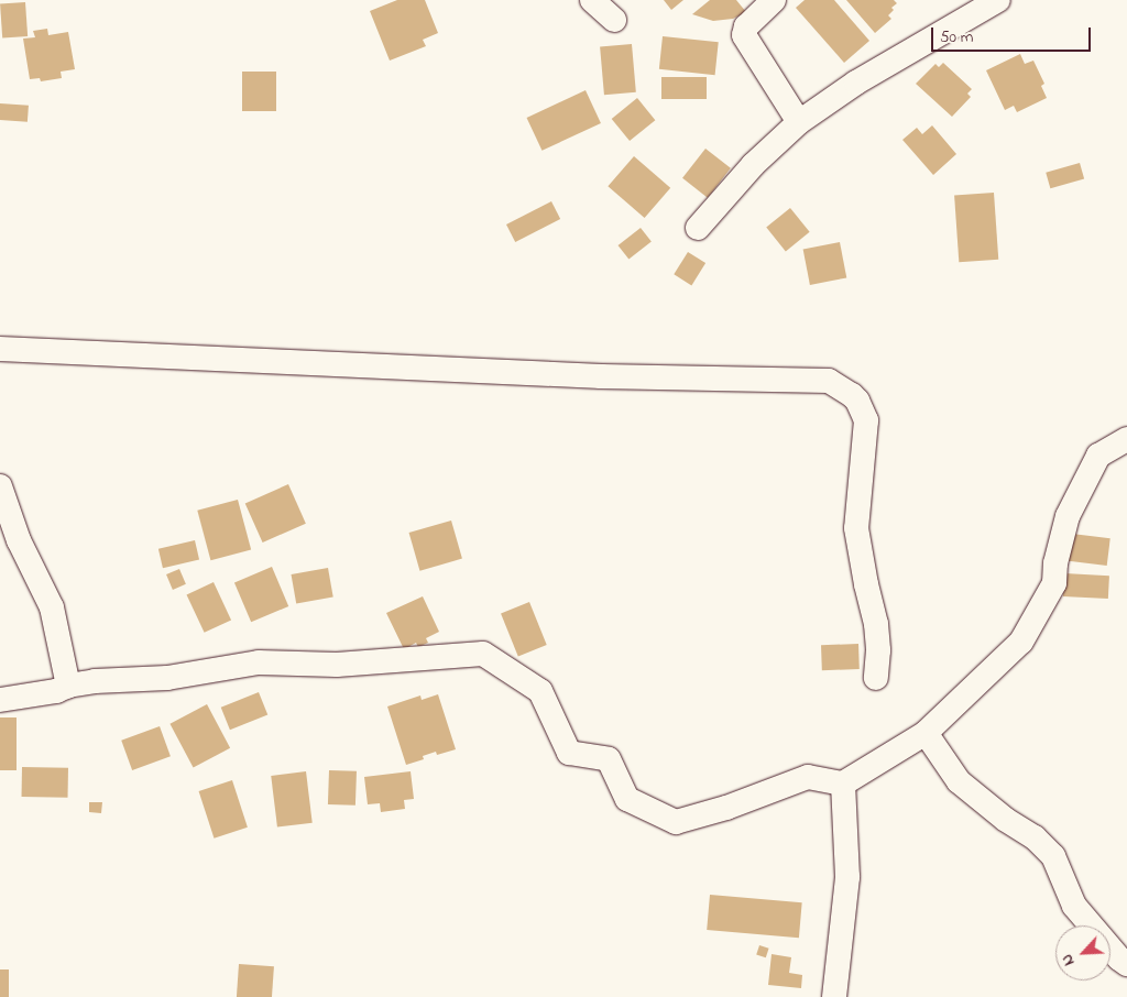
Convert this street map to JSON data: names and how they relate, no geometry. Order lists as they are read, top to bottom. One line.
{"scale_bar":"50 m","north":"bottom left"}
